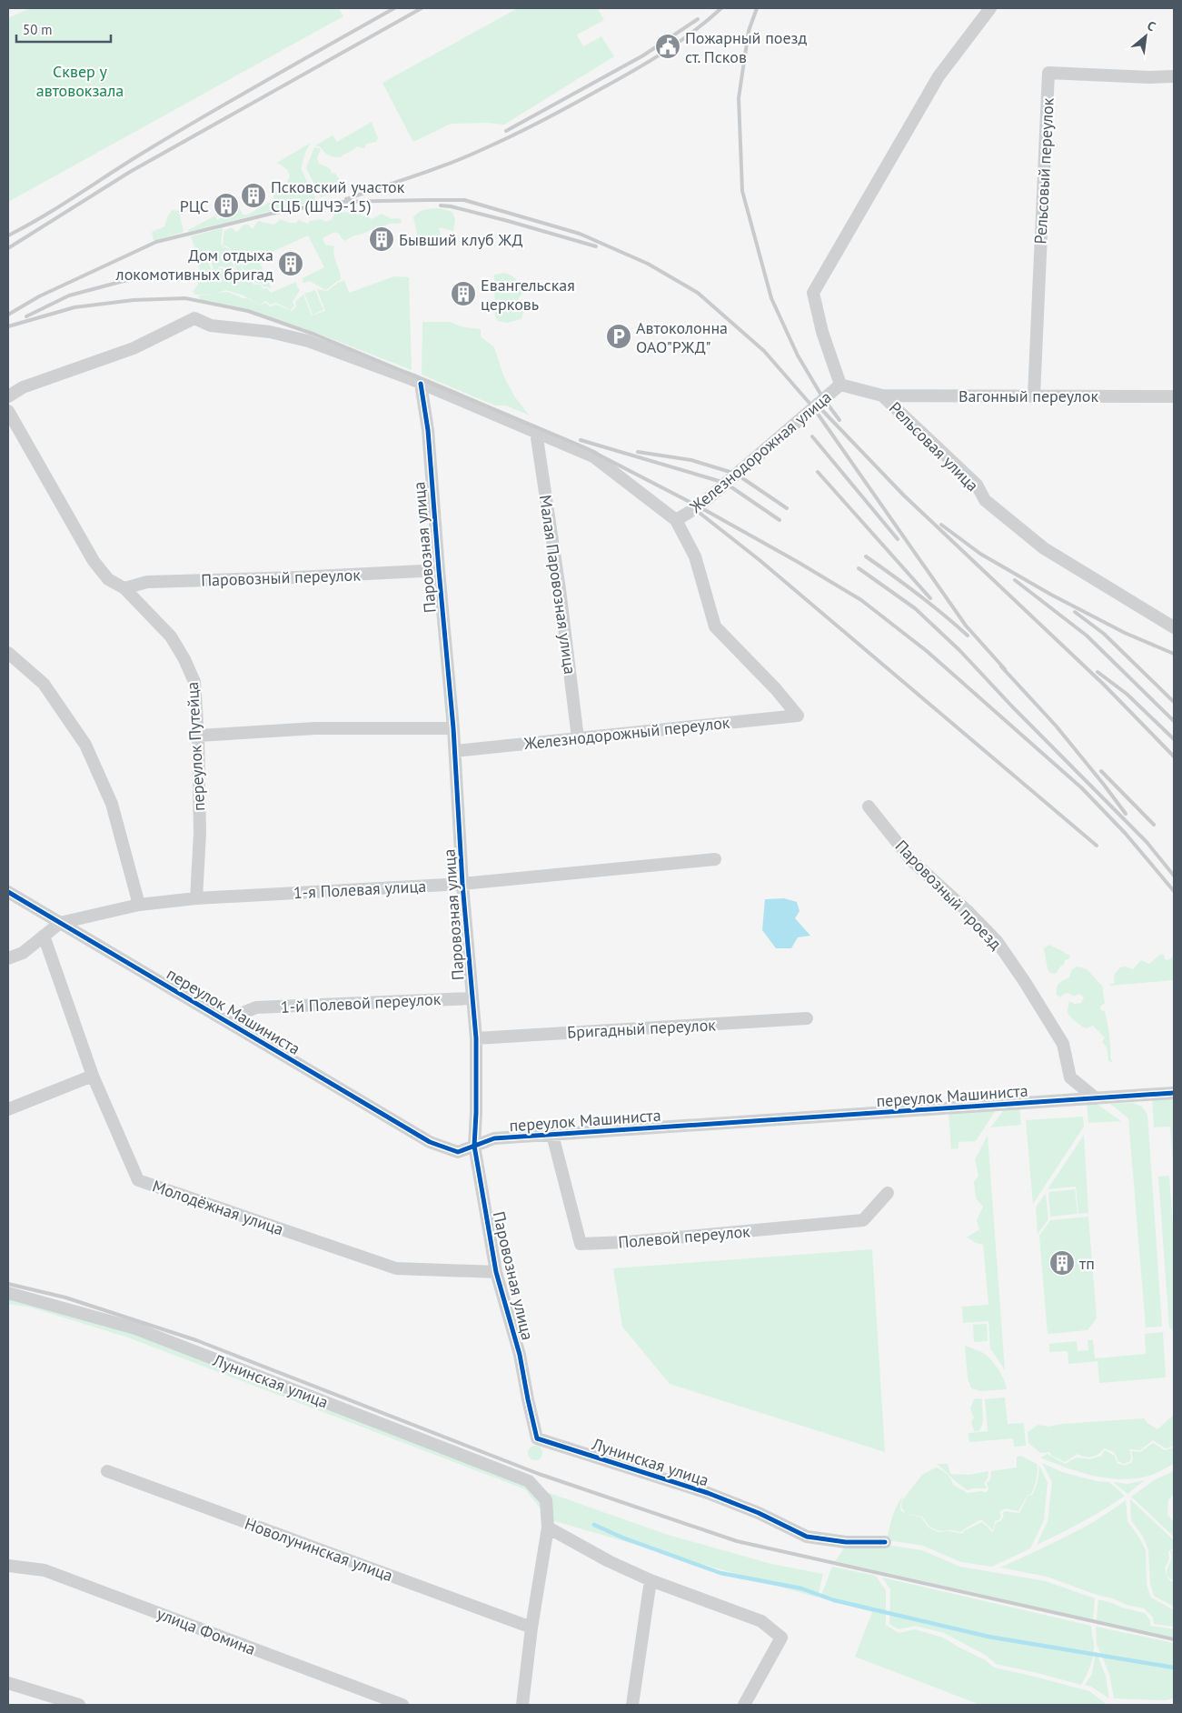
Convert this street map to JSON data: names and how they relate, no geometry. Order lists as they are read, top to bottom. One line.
{"streets":{"street":["Рельсовый переулок","Вагонный переулок","Рельсовая улица","Железнодорожная улица","Паровозная улица","Паровозный переулок","Малая Паровозная улица","Железнодорожный переулок","переулок Путейца","1-я Полевая улица","Паровозный проезд","1-й Полевой переулок","переулок Машиниста","Бригадный переулок","Молодёжная улица","Полевой переулок","Лунинская улица","Новолунинская улица","улица Фомина"]},"crossings":[["Рельсовый переулок","Вагонный переулок"],["Вагонный переулок","Рельсовая улица"],["Рельсовая улица","Железнодорожная улица"],["Железнодорожная улица","Паровозная улица"],["Железнодорожная улица","Малая Паровозная улица"],["Железнодорожная улица","Железнодорожный переулок"],["Паровозная улица","Паровозный переулок"],["Паровозная улица","Железнодорожный переулок"],["Паровозная улица","1-я Полевая улица"],["Паровозная улица","1-й Полевой переулок"],["Паровозная улица","переулок Машиниста"],["Паровозная улица","Бригадный переулок"],["Паровозная улица","Молодёжная улица"],["Паровозная улица","Лунинская улица"],["Паровозный переулок","переулок Путейца"],["Малая Паровозная улица","Железнодорожный переулок"],["переулок Путейца","1-я Полевая улица"],["1-я Полевая улица","переулок Машиниста"],["Паровозный проезд","переулок Машиниста"],["1-й Полевой переулок","переулок Машиниста"],["переулок Машиниста","Полевой переулок"]],"parks":["Сквер у автовокзала"],"places":{"public building":["Пожарный поезд ст. Псков"],"building":["Псковский участок СЦБ (ШЧЭ-15)","РЦС","Бывший клуб ЖД","Дом отдыха локомотивных бригад","Евангельская церковь","тп"],"parking":["Автоколонна ОАО\"РЖД\""]},"scale_bar":"50 m","north":"top right"}
